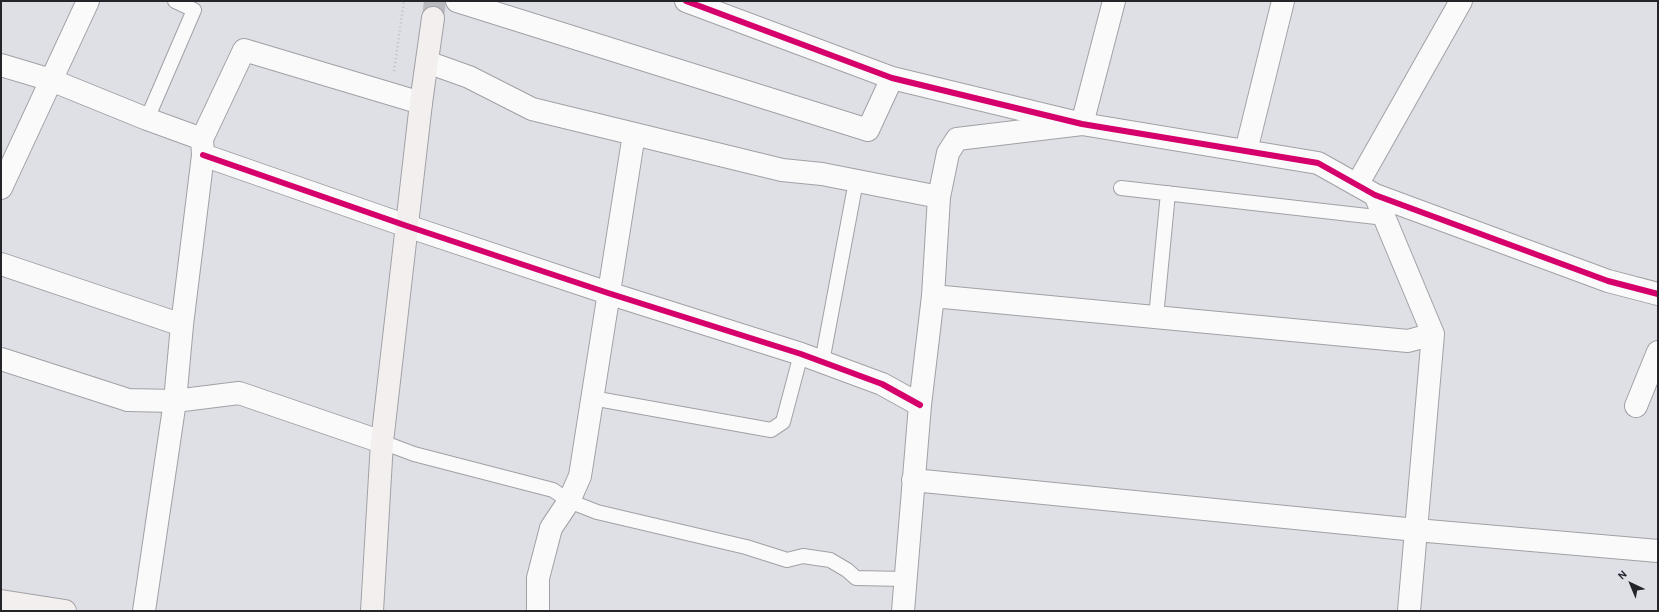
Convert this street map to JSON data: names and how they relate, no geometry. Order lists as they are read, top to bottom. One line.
{"north":"top left"}
